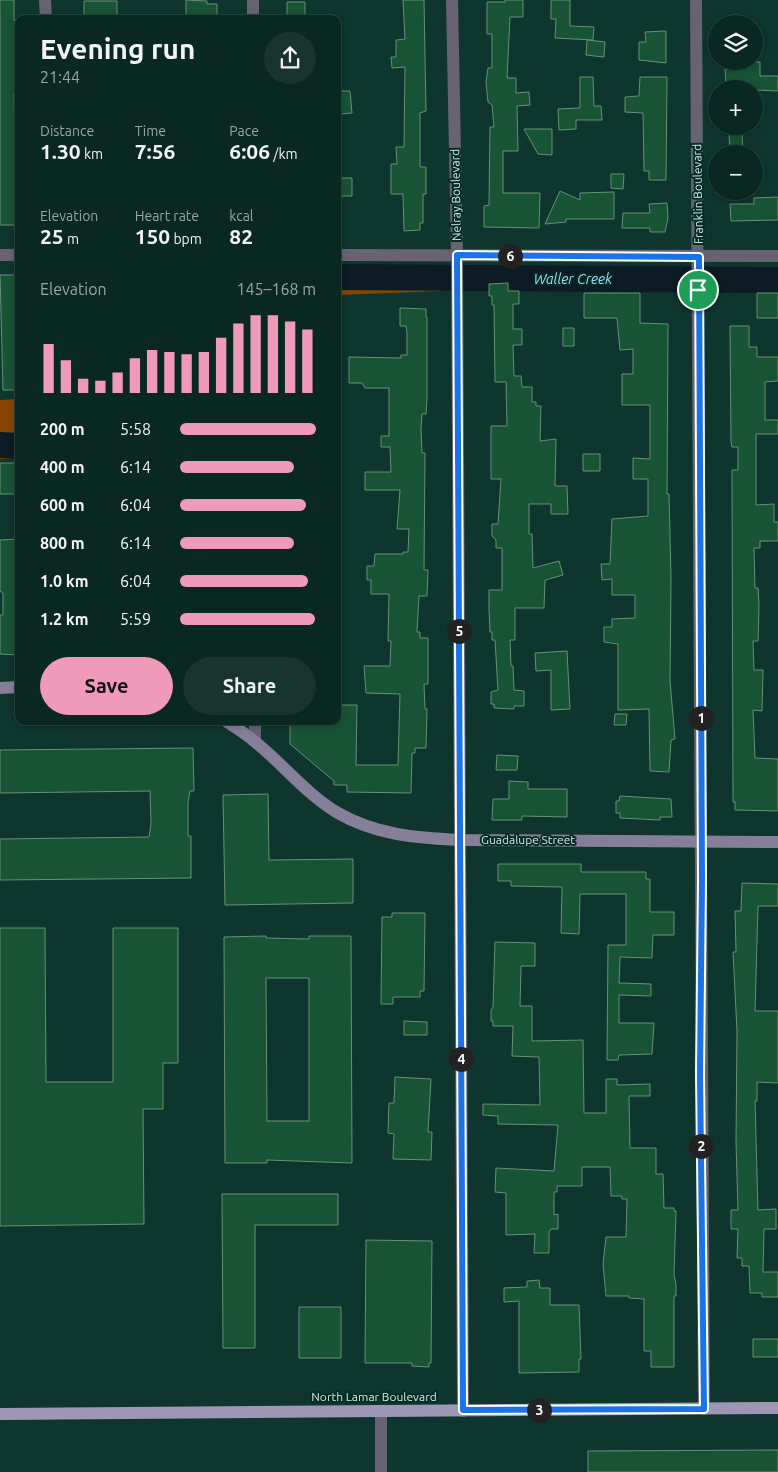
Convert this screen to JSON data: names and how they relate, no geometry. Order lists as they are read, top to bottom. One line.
{"streets":{"main road":["North Lamar Boulevard"],"street":["Franklin Boulevard","Nelray Boulevard","Guadalupe Street"]},"crossings":[["Franklin Boulevard","Guadalupe Street"],["Franklin Boulevard","North Lamar Boulevard"],["Nelray Boulevard","Guadalupe Street"],["Nelray Boulevard","North Lamar Boulevard"]],"water":["Waller Creek"],"page":{"map_buttons":["+","−"],"heading":["Evening run","21:44"],"stats":[["Distance","1.30 km"],["Time","7:56"],["Pace","6:06 /km"],["Elevation","25 m"],["Heart rate","150 bpm"],["kcal","82"]],"pins":["6","5","1","4","2","3"],"chart":["Elevation","145–168 m"],"list":[{"name":"200 m","note":"5:58"},{"name":"400 m","note":"6:14"},{"name":"600 m","note":"6:04"},{"name":"800 m","note":"6:14"},{"name":"1.0 km","note":"6:04"},{"name":"1.2 km","note":"5:59"}],"buttons":["Save","Share"]}}
